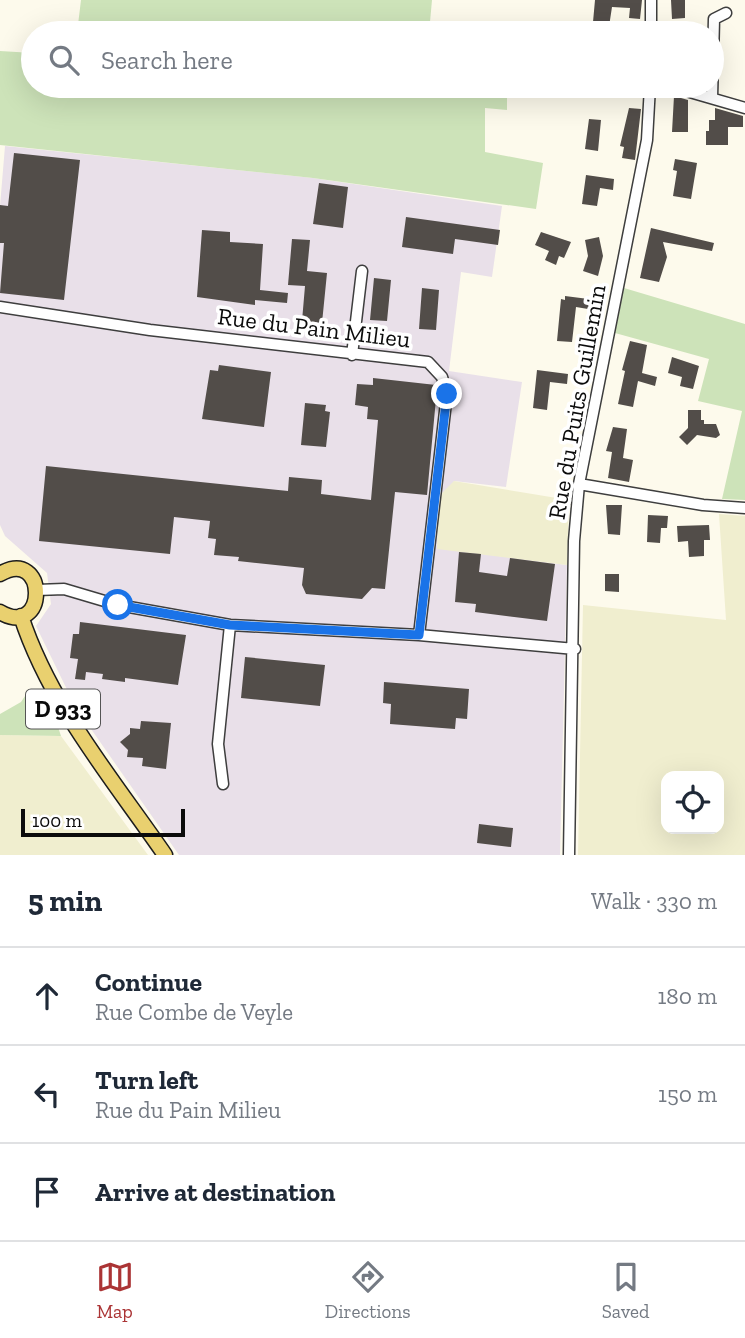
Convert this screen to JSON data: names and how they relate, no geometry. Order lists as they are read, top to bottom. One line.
{"streets":{"main road":["D 933"],"street":["Rue du Pain Milieu","Rue du Puits Guillemin"]},"scale_bar":"100 m","page":{"search":"Search here","scale":"100 m","heading":["5 min","Walk · 330 m"],"list":[["Continue","Rue Combe de Veyle","180 m"],["Turn left","Rue du Pain Milieu","150 m"],"Arrive at destination"],"nav":["Map","Directions","Saved"]}}
